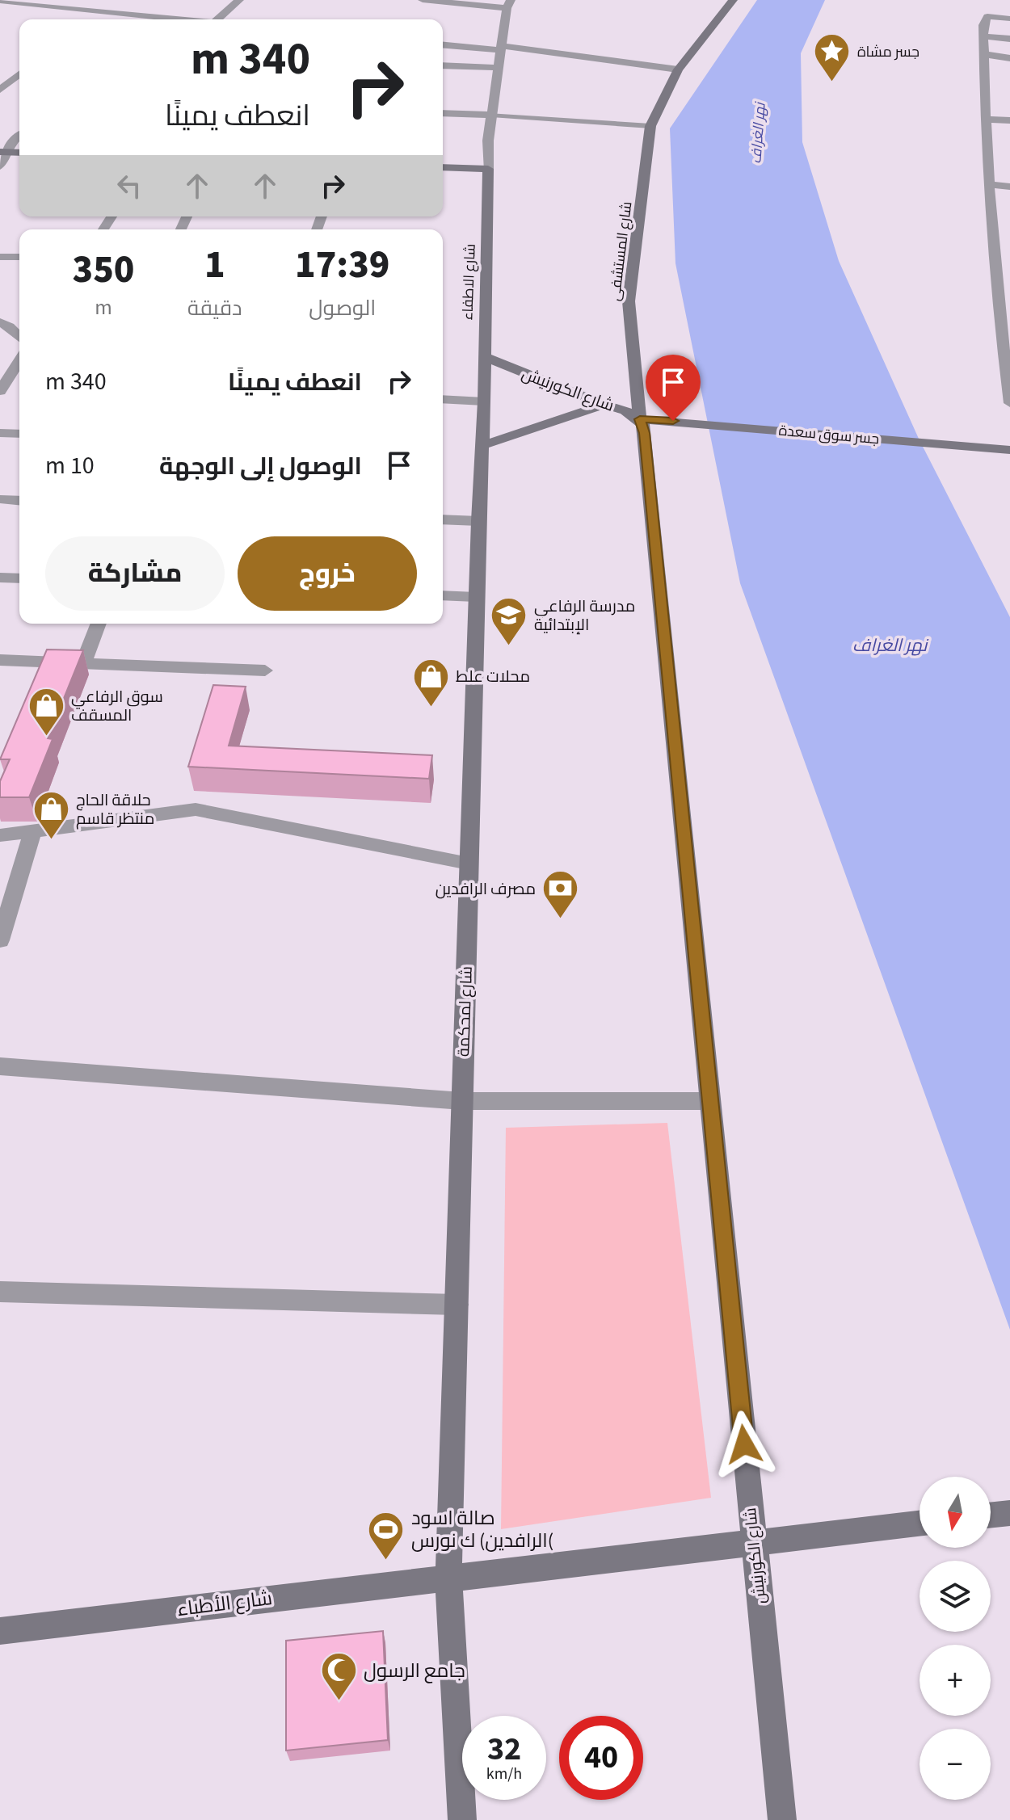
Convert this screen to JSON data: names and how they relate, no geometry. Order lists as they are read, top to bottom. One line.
{"streets":{"street":["شارع المستشفى","شارع الاطفاء","شارع الكورنيش","جسر سوق سعدة","شارع لمحكمة","شارع الأطباء"]},"crossings":[["شارع المستشفى","شارع الكورنيش"],["شارع المستشفى","جسر سوق سعدة"],["شارع الاطفاء","شارع الكورنيش"],["شارع الاطفاء","شارع لمحكمة"],["شارع الكورنيش","جسر سوق سعدة"],["شارع الكورنيش","شارع الأطباء"],["شارع لمحكمة","شارع الأطباء"]],"water":["نهر الغراف"],"places":{"place":["جسر مشاة"],"school or university":["مدرسة الرفاعي الإبتدائية"],"shop":["محلات علط","سوق الرفاعي المسقف","حلاقة الحاج منتظر قاسم"],"bank":["مصرف الرافدين"],"sports":["صالة اسود الرافدين) ك نورس("],"mosque":["جامع الرسول"]},"north":"bottom","page":{"turn":["340 m","انعطف يمينًا"],"eta":["17:39","الوصول","1","دقيقة","350","m"],"list":[{"name":"انعطف يمينًا","value":"340 m"},{"name":"الوصول إلى الوجهة","value":"10 m"}],"buttons":["خروج","مشاركة"],"map_buttons":["+","−"],"speed":"32 km/h","limit":"40"}}
